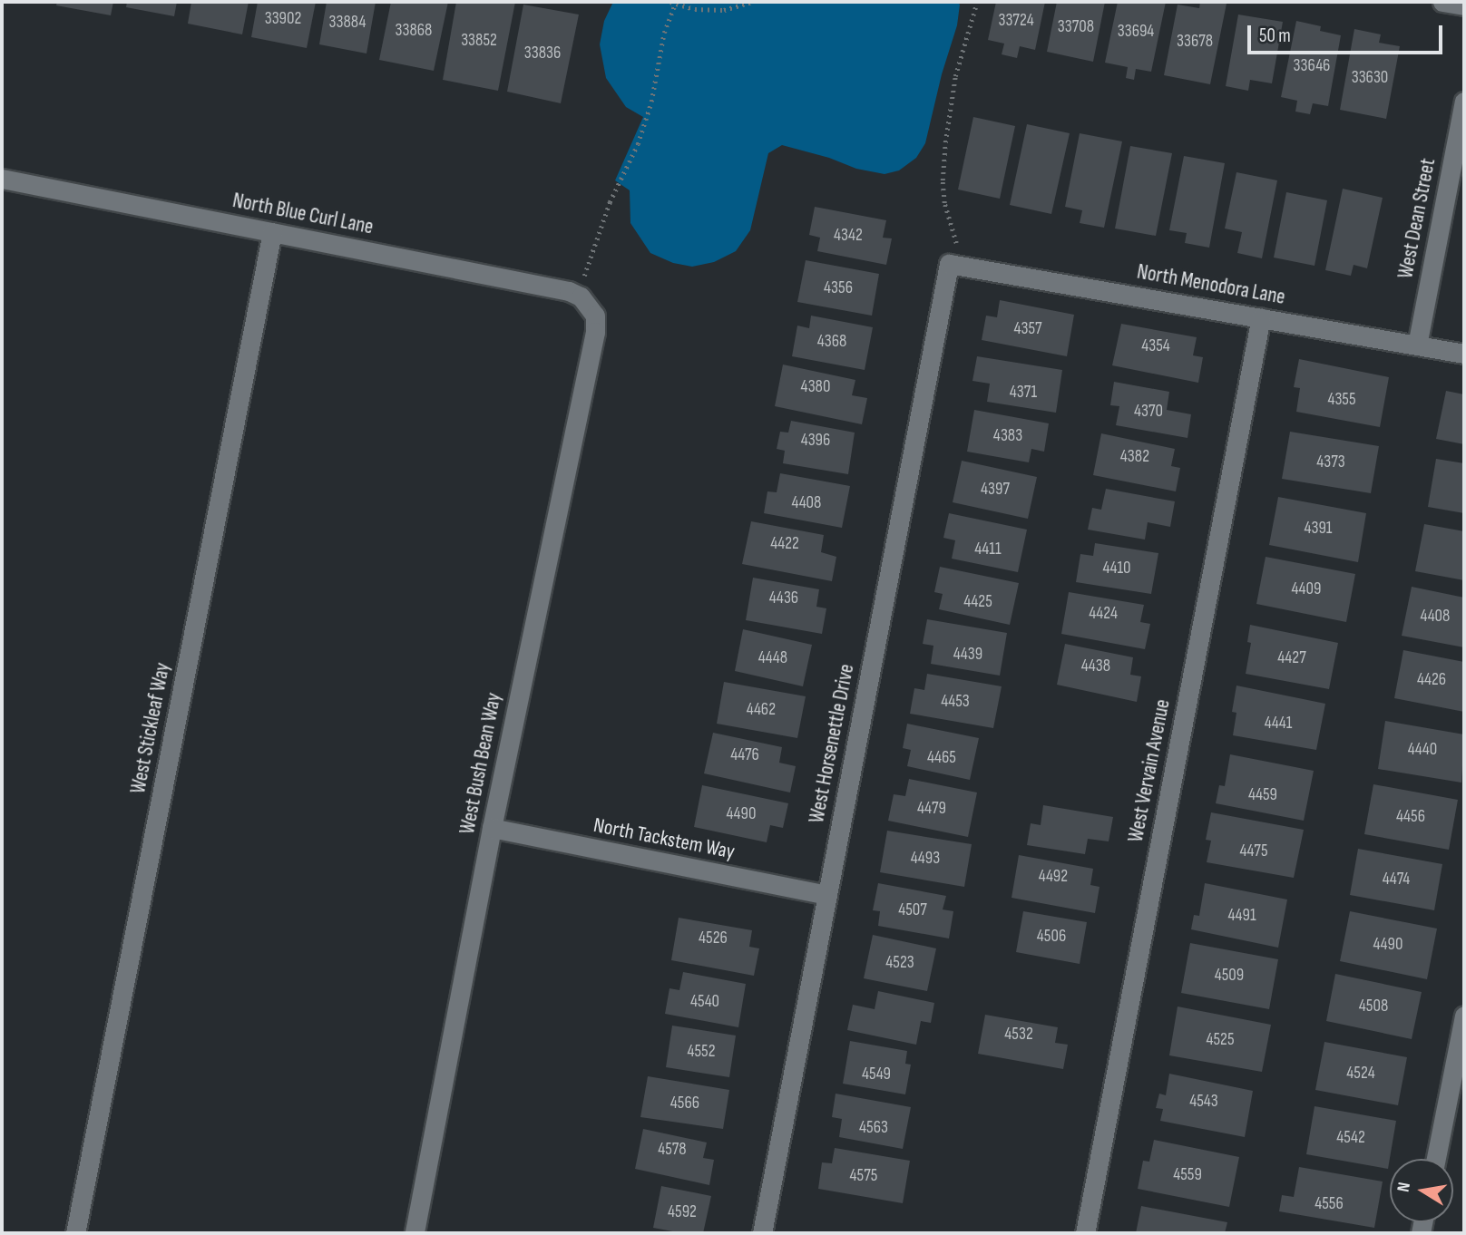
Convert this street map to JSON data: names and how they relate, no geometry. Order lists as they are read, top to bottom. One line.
{"streets":{"street":["North Blue Curl Lane","West Dean Street","North Menodora Lane","West Stickleaf Way","West Horsenettle Drive","West Bush Bean Way","West Vervain Avenue","North Tackstem Way"]},"crossings":[["North Blue Curl Lane","West Stickleaf Way"],["North Blue Curl Lane","West Bush Bean Way"],["West Dean Street","North Menodora Lane"],["North Menodora Lane","West Horsenettle Drive"],["North Menodora Lane","West Vervain Avenue"],["West Horsenettle Drive","North Tackstem Way"],["West Bush Bean Way","North Tackstem Way"]],"house_numbers":["33902","33724","33884","33708","33868","33694","33852","33678","33836","33646","33630","4342","4356","4357","4368","4354","4380","4371","4355","4370","4383","4396","4382","4373","4397","4408","4391","4422","4411","4410","4409","4436","4425","4424","4408","4439","4448","4427","4438","4426","4453","4462","4441","4440","4476","4465","4459","4479","4490","4456","4475","4493","4492","4474","4507","4491","4506","4526","4490","4523","4509","4540","4508","4532","4525","4552","4524","4549","4543","4566","4563","4542","4578","4559","4575","4556","4592"],"scale_bar":"50 m","north":"left"}
